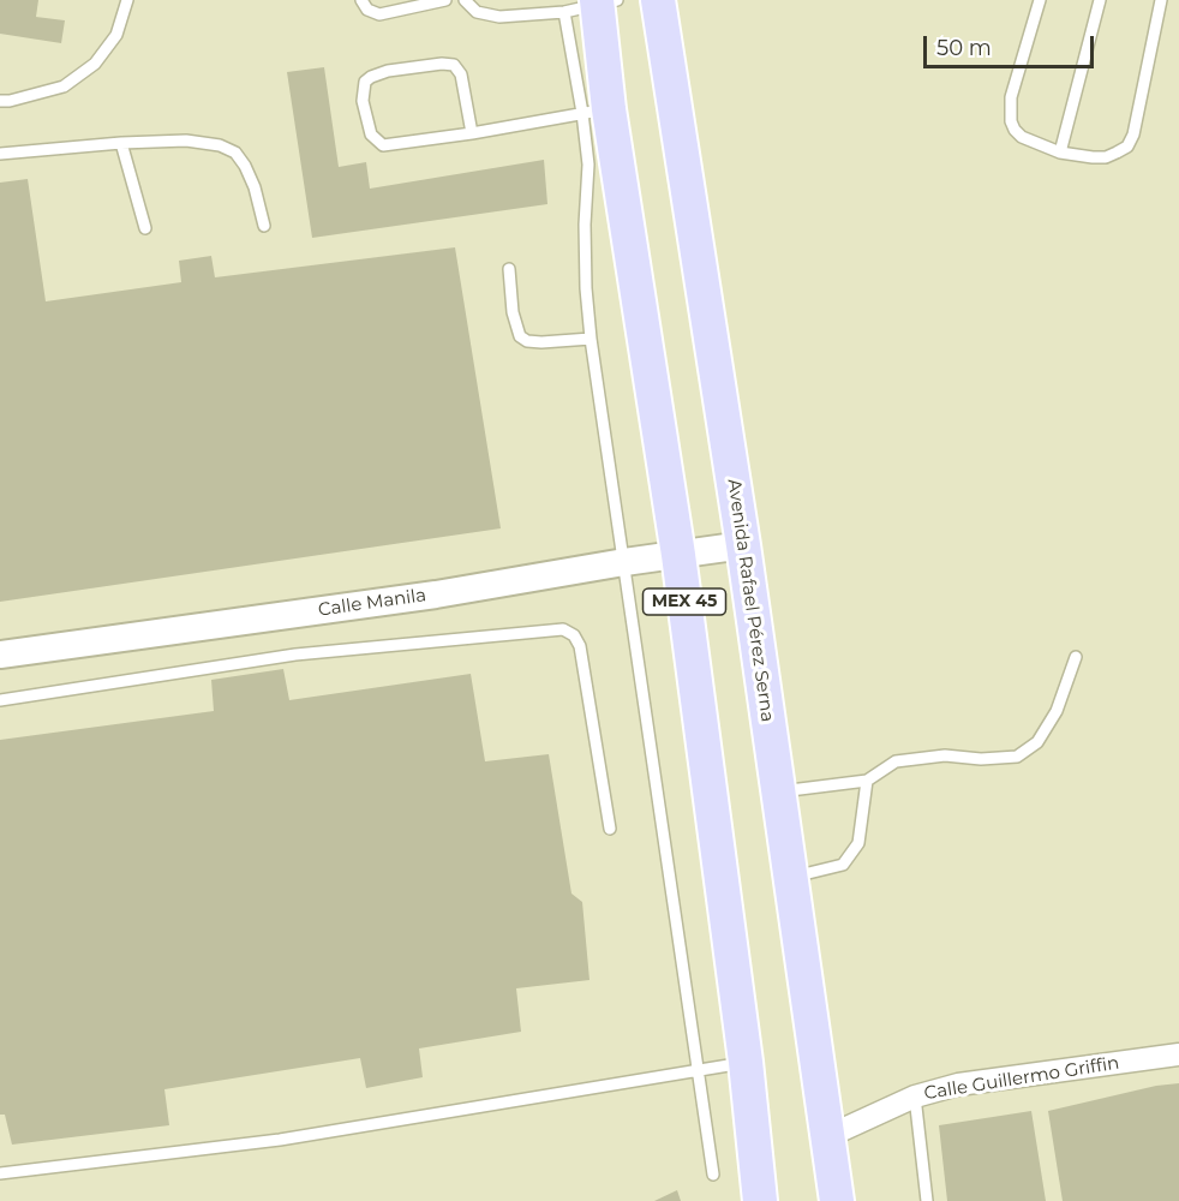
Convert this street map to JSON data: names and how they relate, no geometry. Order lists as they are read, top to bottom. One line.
{"streets":{"main road":["Avenida Rafael Pérez Serna","MEX 45"],"street":["Calle Manila","Calle Guillermo Griffin"]},"crossings":[["Avenida Rafael Pérez Serna","Calle Manila"],["Avenida Rafael Pérez Serna","Calle Guillermo Griffin"],["MEX 45","Calle Manila"]],"scale_bar":"50 m"}
